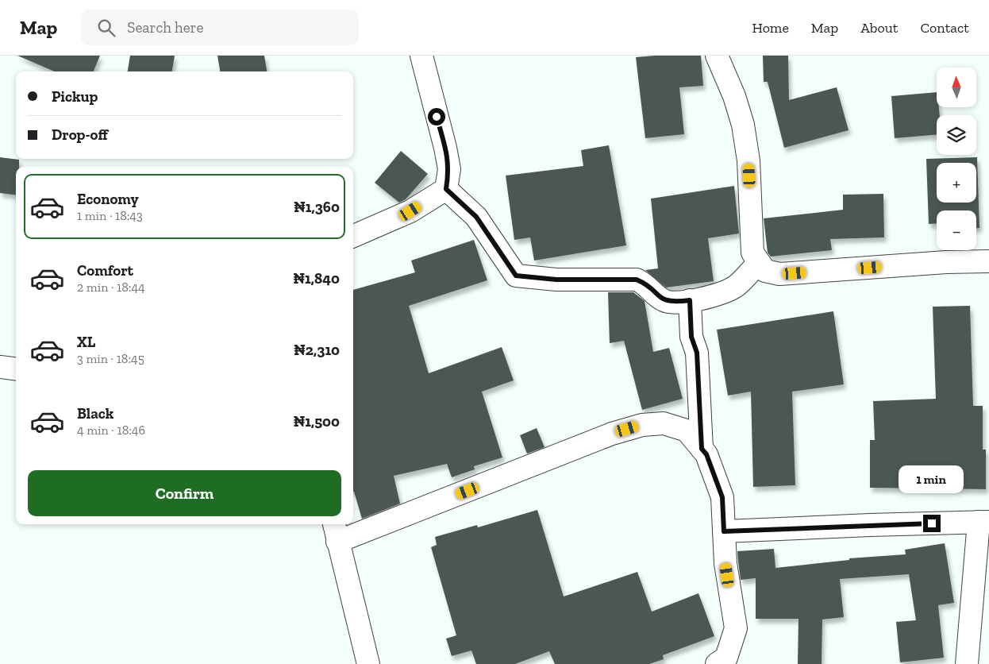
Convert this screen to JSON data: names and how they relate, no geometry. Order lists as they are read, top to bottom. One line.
{"north":"top","page":{"header":"Map","search":"Search here","nav":["Home","Map","About","Contact"],"map_buttons":["+","−"],"banner":["Pickup","Drop-off"],"list":[{"name":"Economy","note":"1 min · 18:43","value":"₦1,360"},{"name":"Comfort","note":"2 min · 18:44","value":"₦1,840"},{"name":"XL","note":"3 min · 18:45","value":"₦2,310"},{"name":"Black","note":"4 min · 18:46","value":"₦1,500"}],"buttons":"Confirm","bubble":"1 min"}}
